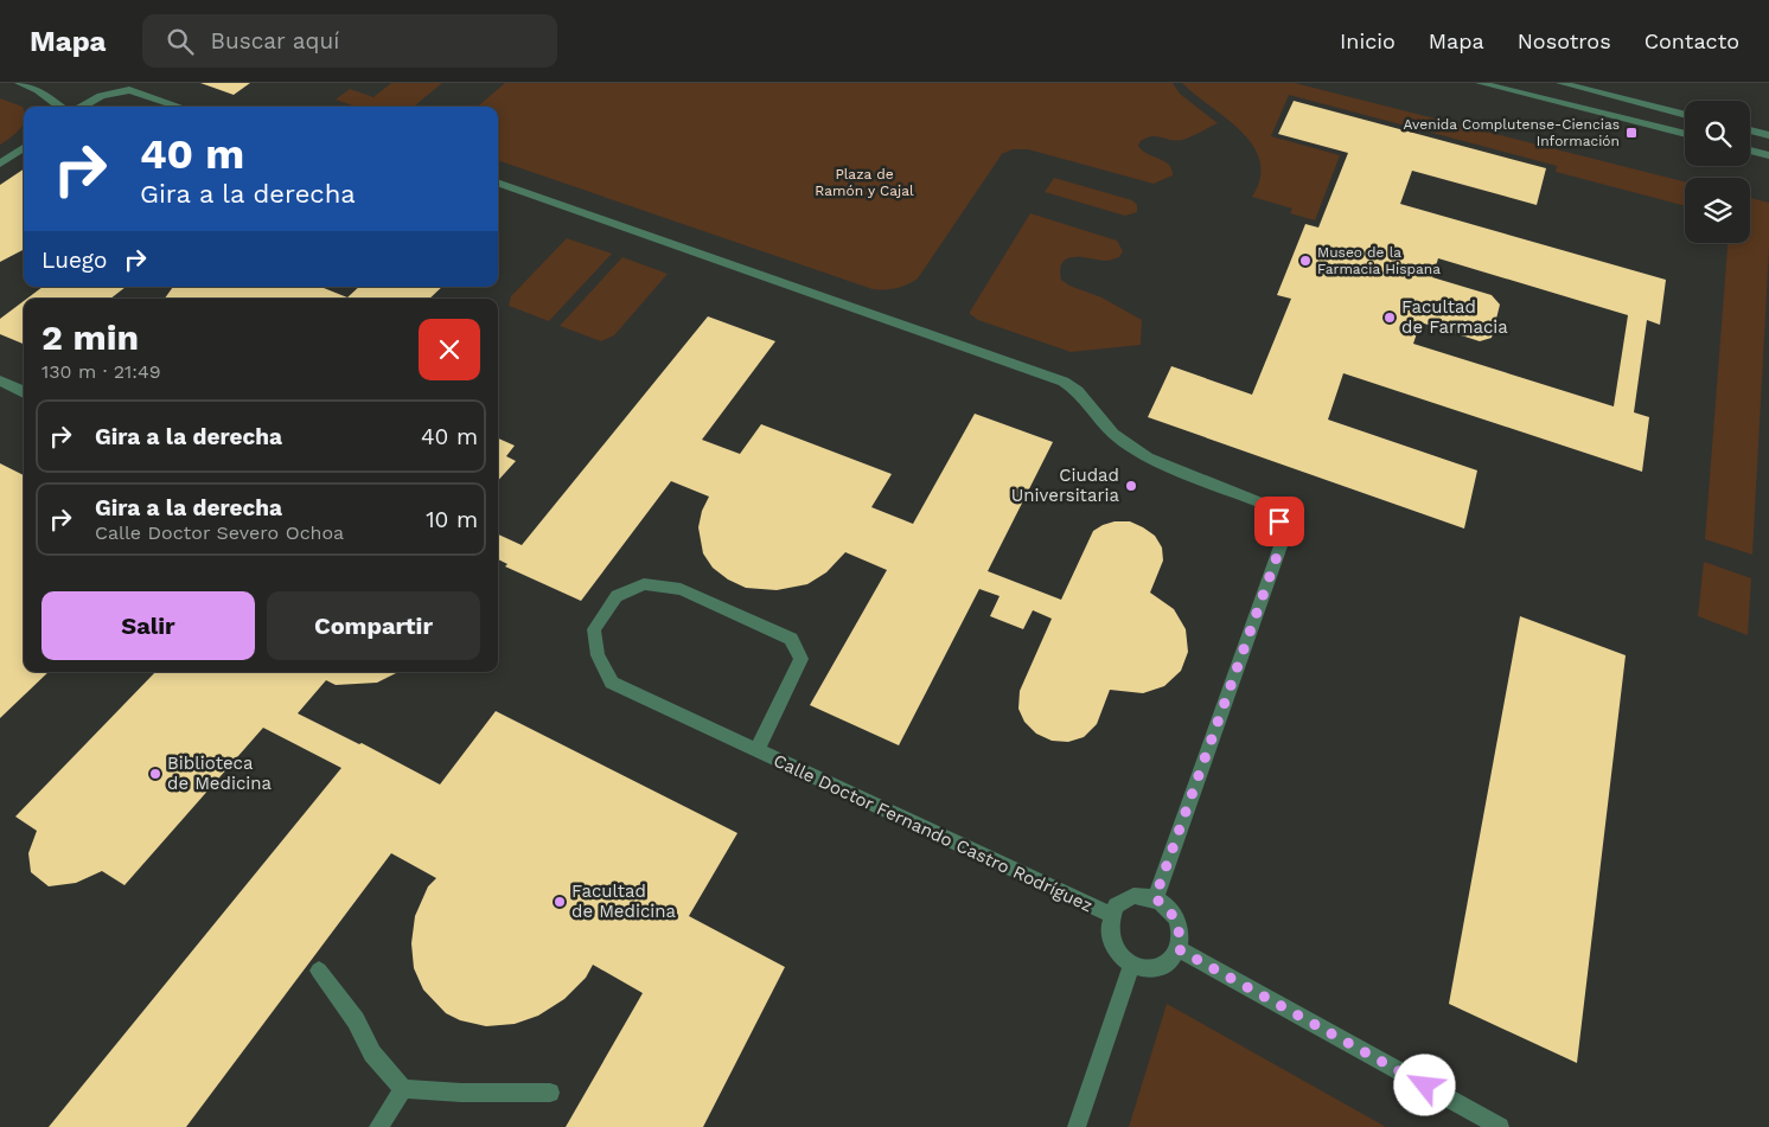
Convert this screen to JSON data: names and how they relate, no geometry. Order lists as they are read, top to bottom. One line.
{"streets":{"street":["Calle Doctor Fernando Castro Rodríguez"]},"parks":["Plaza de Ramón y Cajal"],"places":{"transit":["Avenida Complutense-Ciencias Información"],"other":["Museo de la Farmacia Hispana","Facultad de Farmacia","Ciudad Universitaria","Biblioteca de Medicina","Facultad de Medicina"]},"page":{"header":"Mapa","search":"Buscar aquí","nav":["Inicio","Mapa","Nosotros","Contacto"],"turn":["40 m","Gira a la derecha"],"then":"Luego","heading":["2 min","130 m · 21:49"],"list":[{"name":"Gira a la derecha","value":"40 m"},{"name":"Gira a la derecha","note":"Calle Doctor Severo Ochoa","value":"10 m"}],"buttons":["Salir","Compartir"]}}
